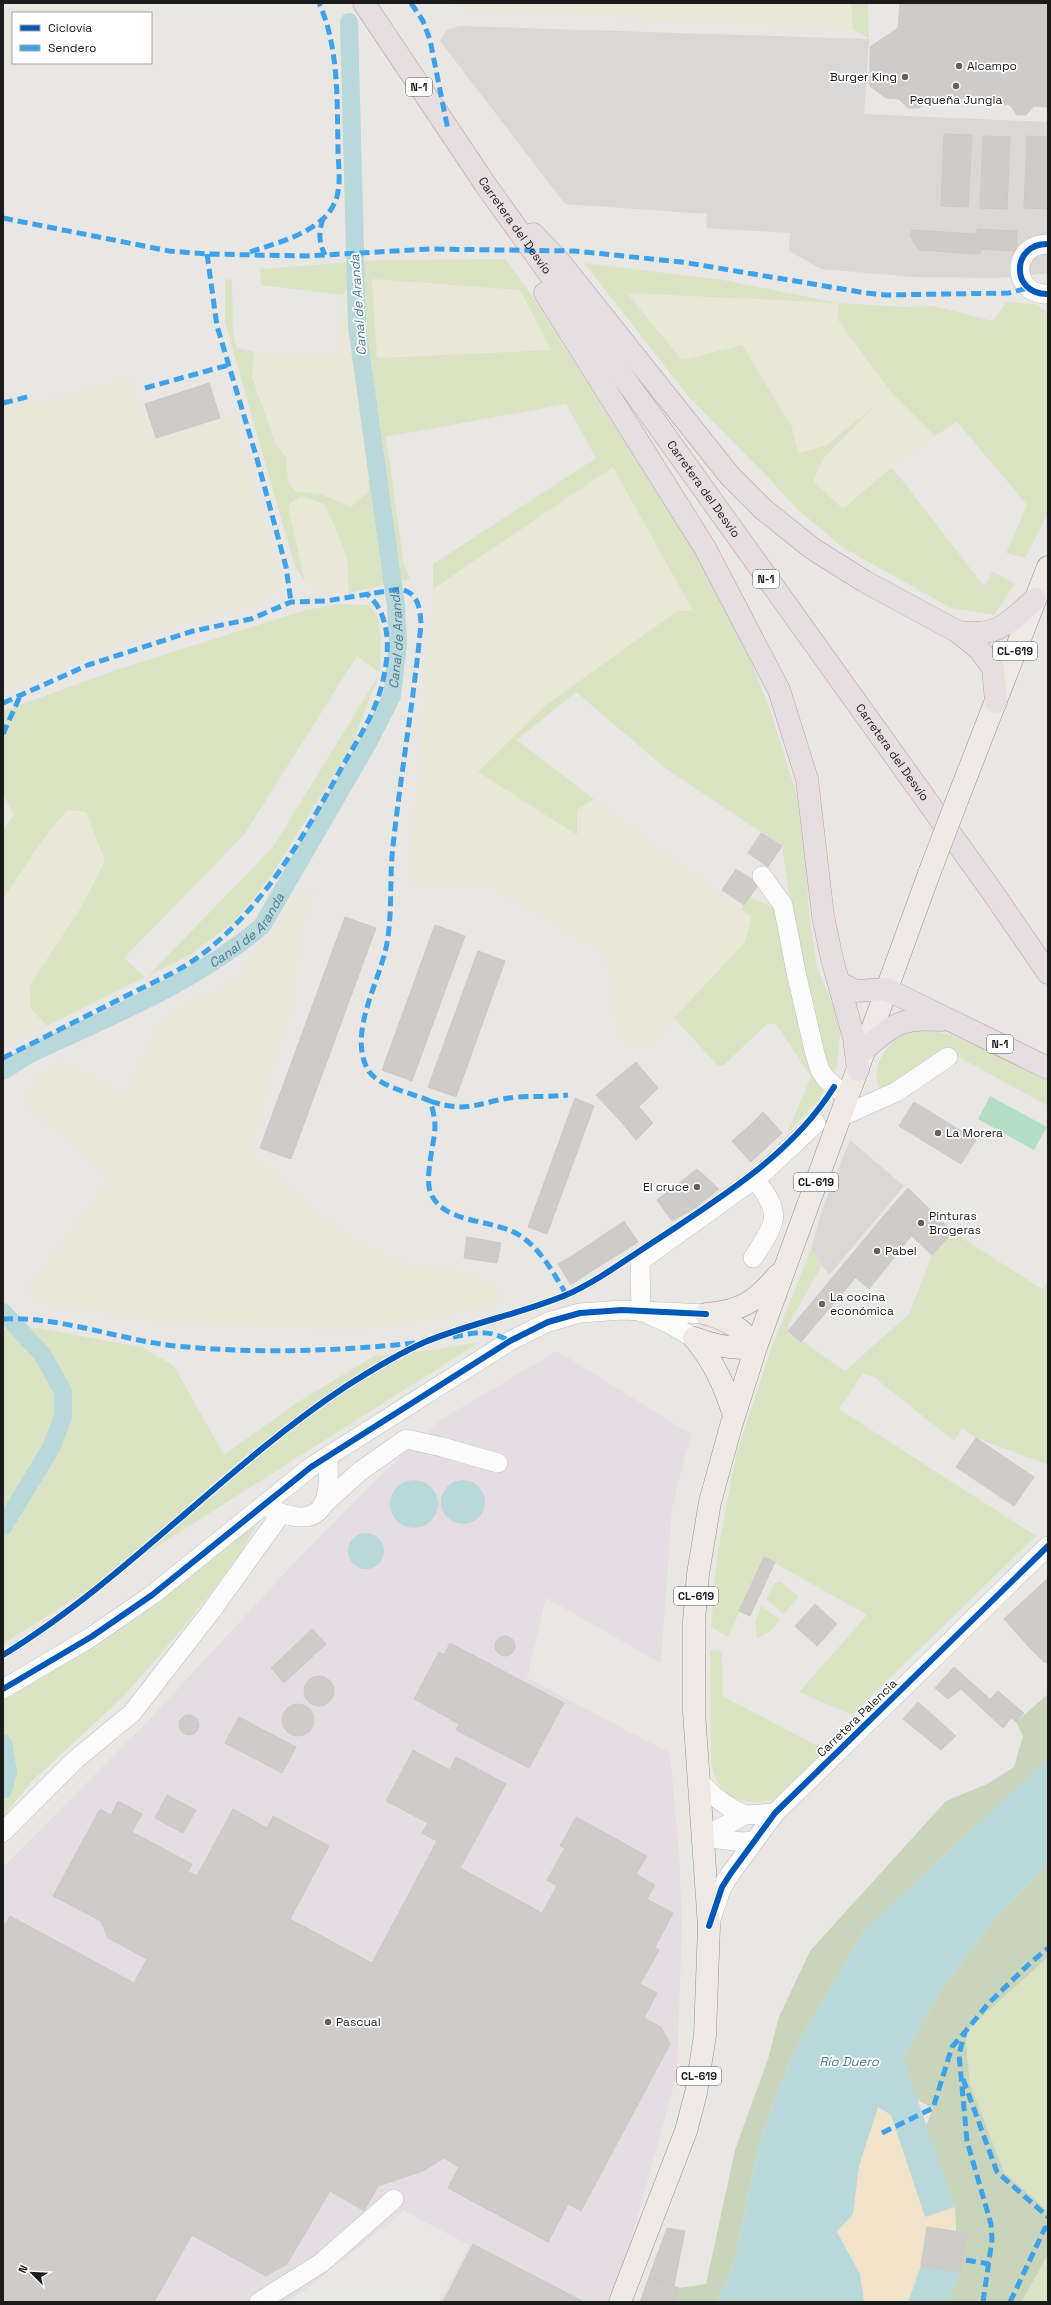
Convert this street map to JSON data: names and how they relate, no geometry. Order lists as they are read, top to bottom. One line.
{"streets":{"highway":["N-1","Carretera del Desvío"],"main road":["CL-619"],"street":["Carretera Palencia"]},"crossings":[["N-1","Carretera del Desvío"],["N-1","CL-619"],["CL-619","Carretera Palencia"]],"water":["Canal de Aranda","Río Duero"],"places":["Alcampo","Burger King","Pequeña Jungla","La Morera","El cruce","Pinturas Brogeras","Pabel","La cocina económica","Pascual"],"legend":["Ciclovía","Sendero"],"north":"top left"}
